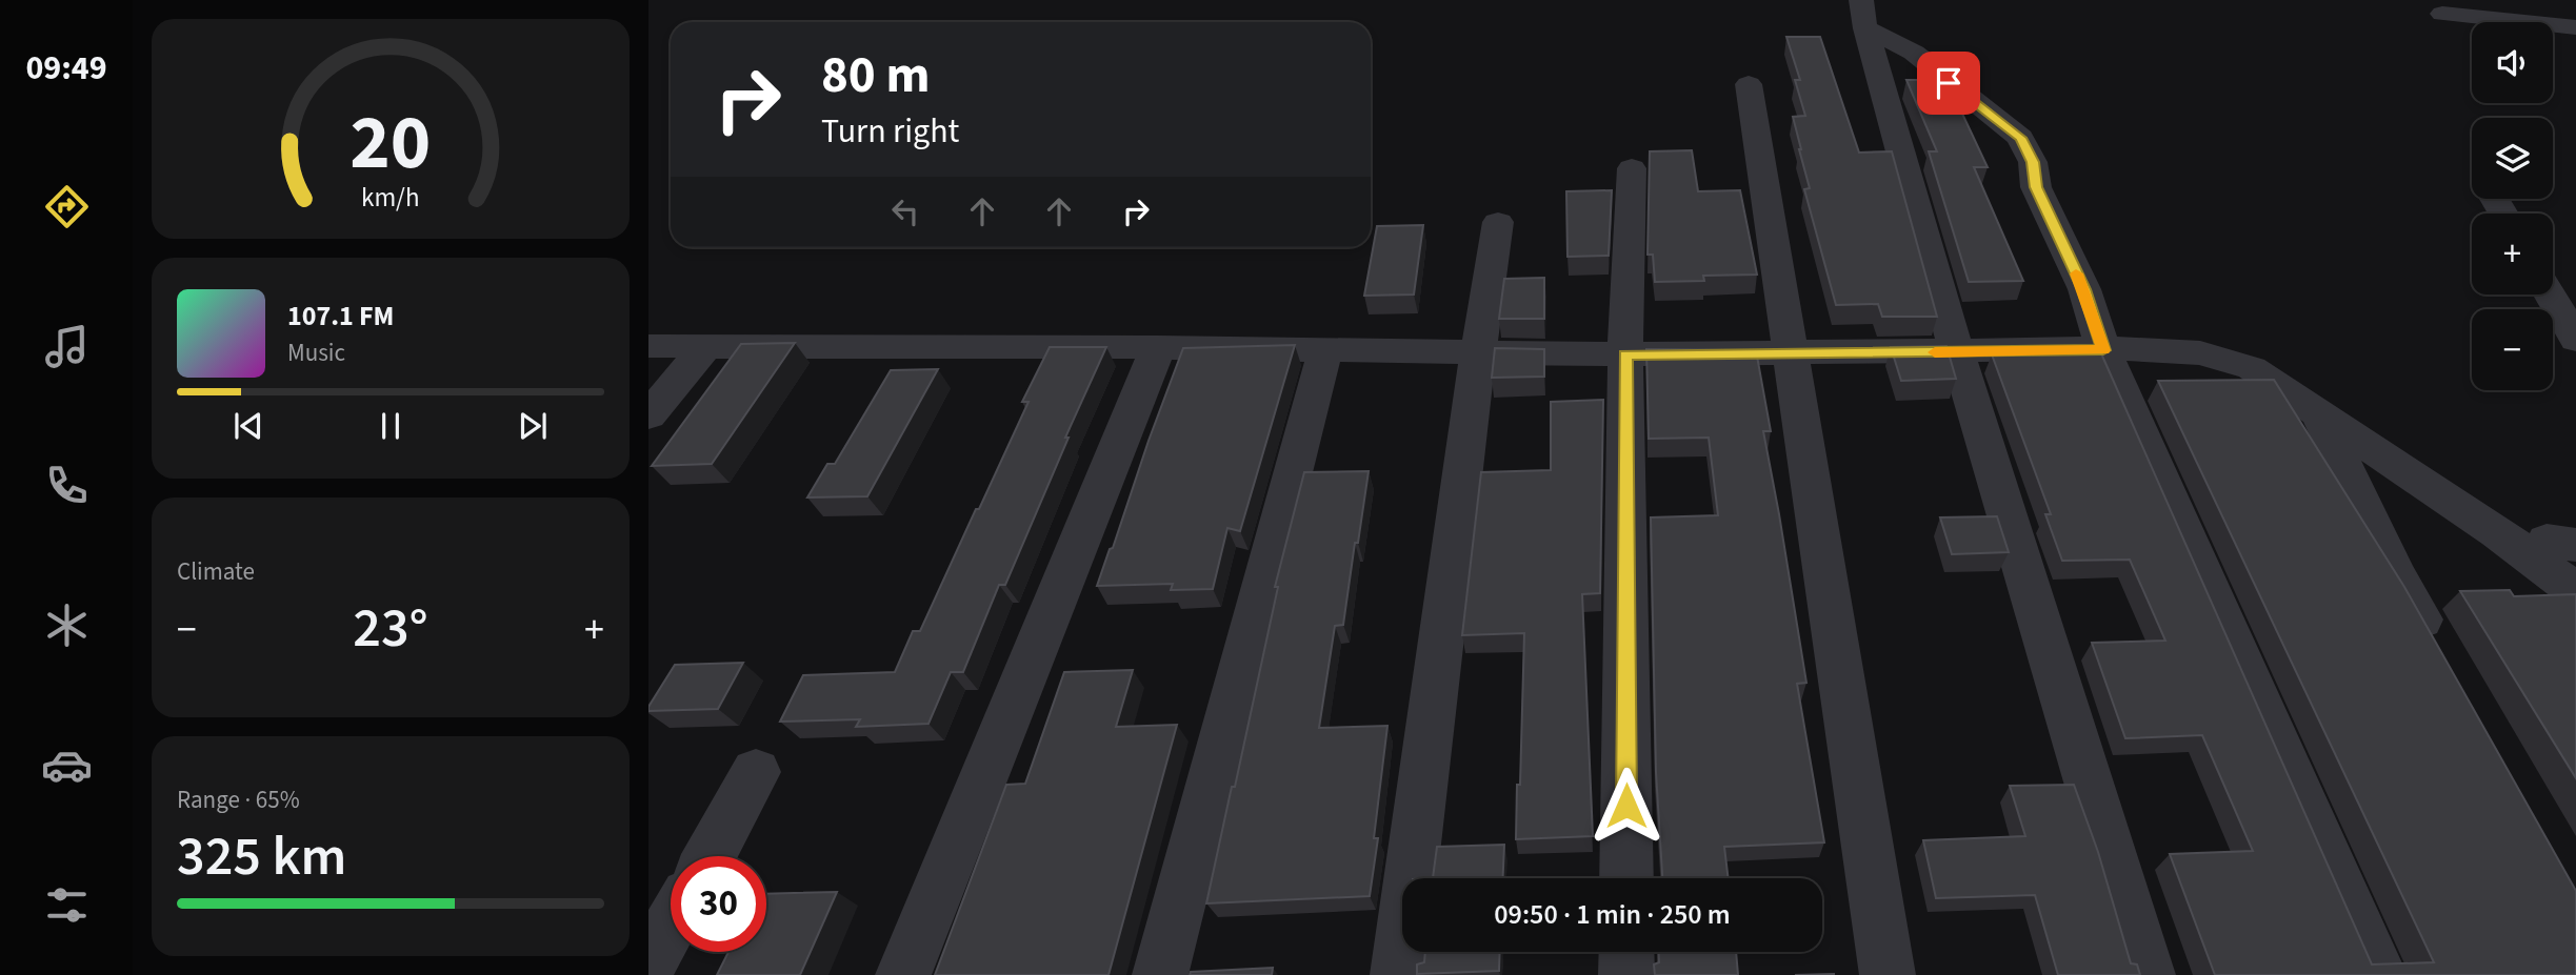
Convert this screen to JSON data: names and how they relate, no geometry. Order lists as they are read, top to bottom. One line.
{"page":{"tabs":"09:49","map_buttons":["+","−"],"turn":["80 m","Turn right"],"song":["107.1 FM","Music"],"tile":["Climate",["Range · 65%","325 km"]],"heat":["−","23°","+"],"limit":"30","trip":"09:50 · 1 min · 250 m","gauge":["20","km/h"]}}
